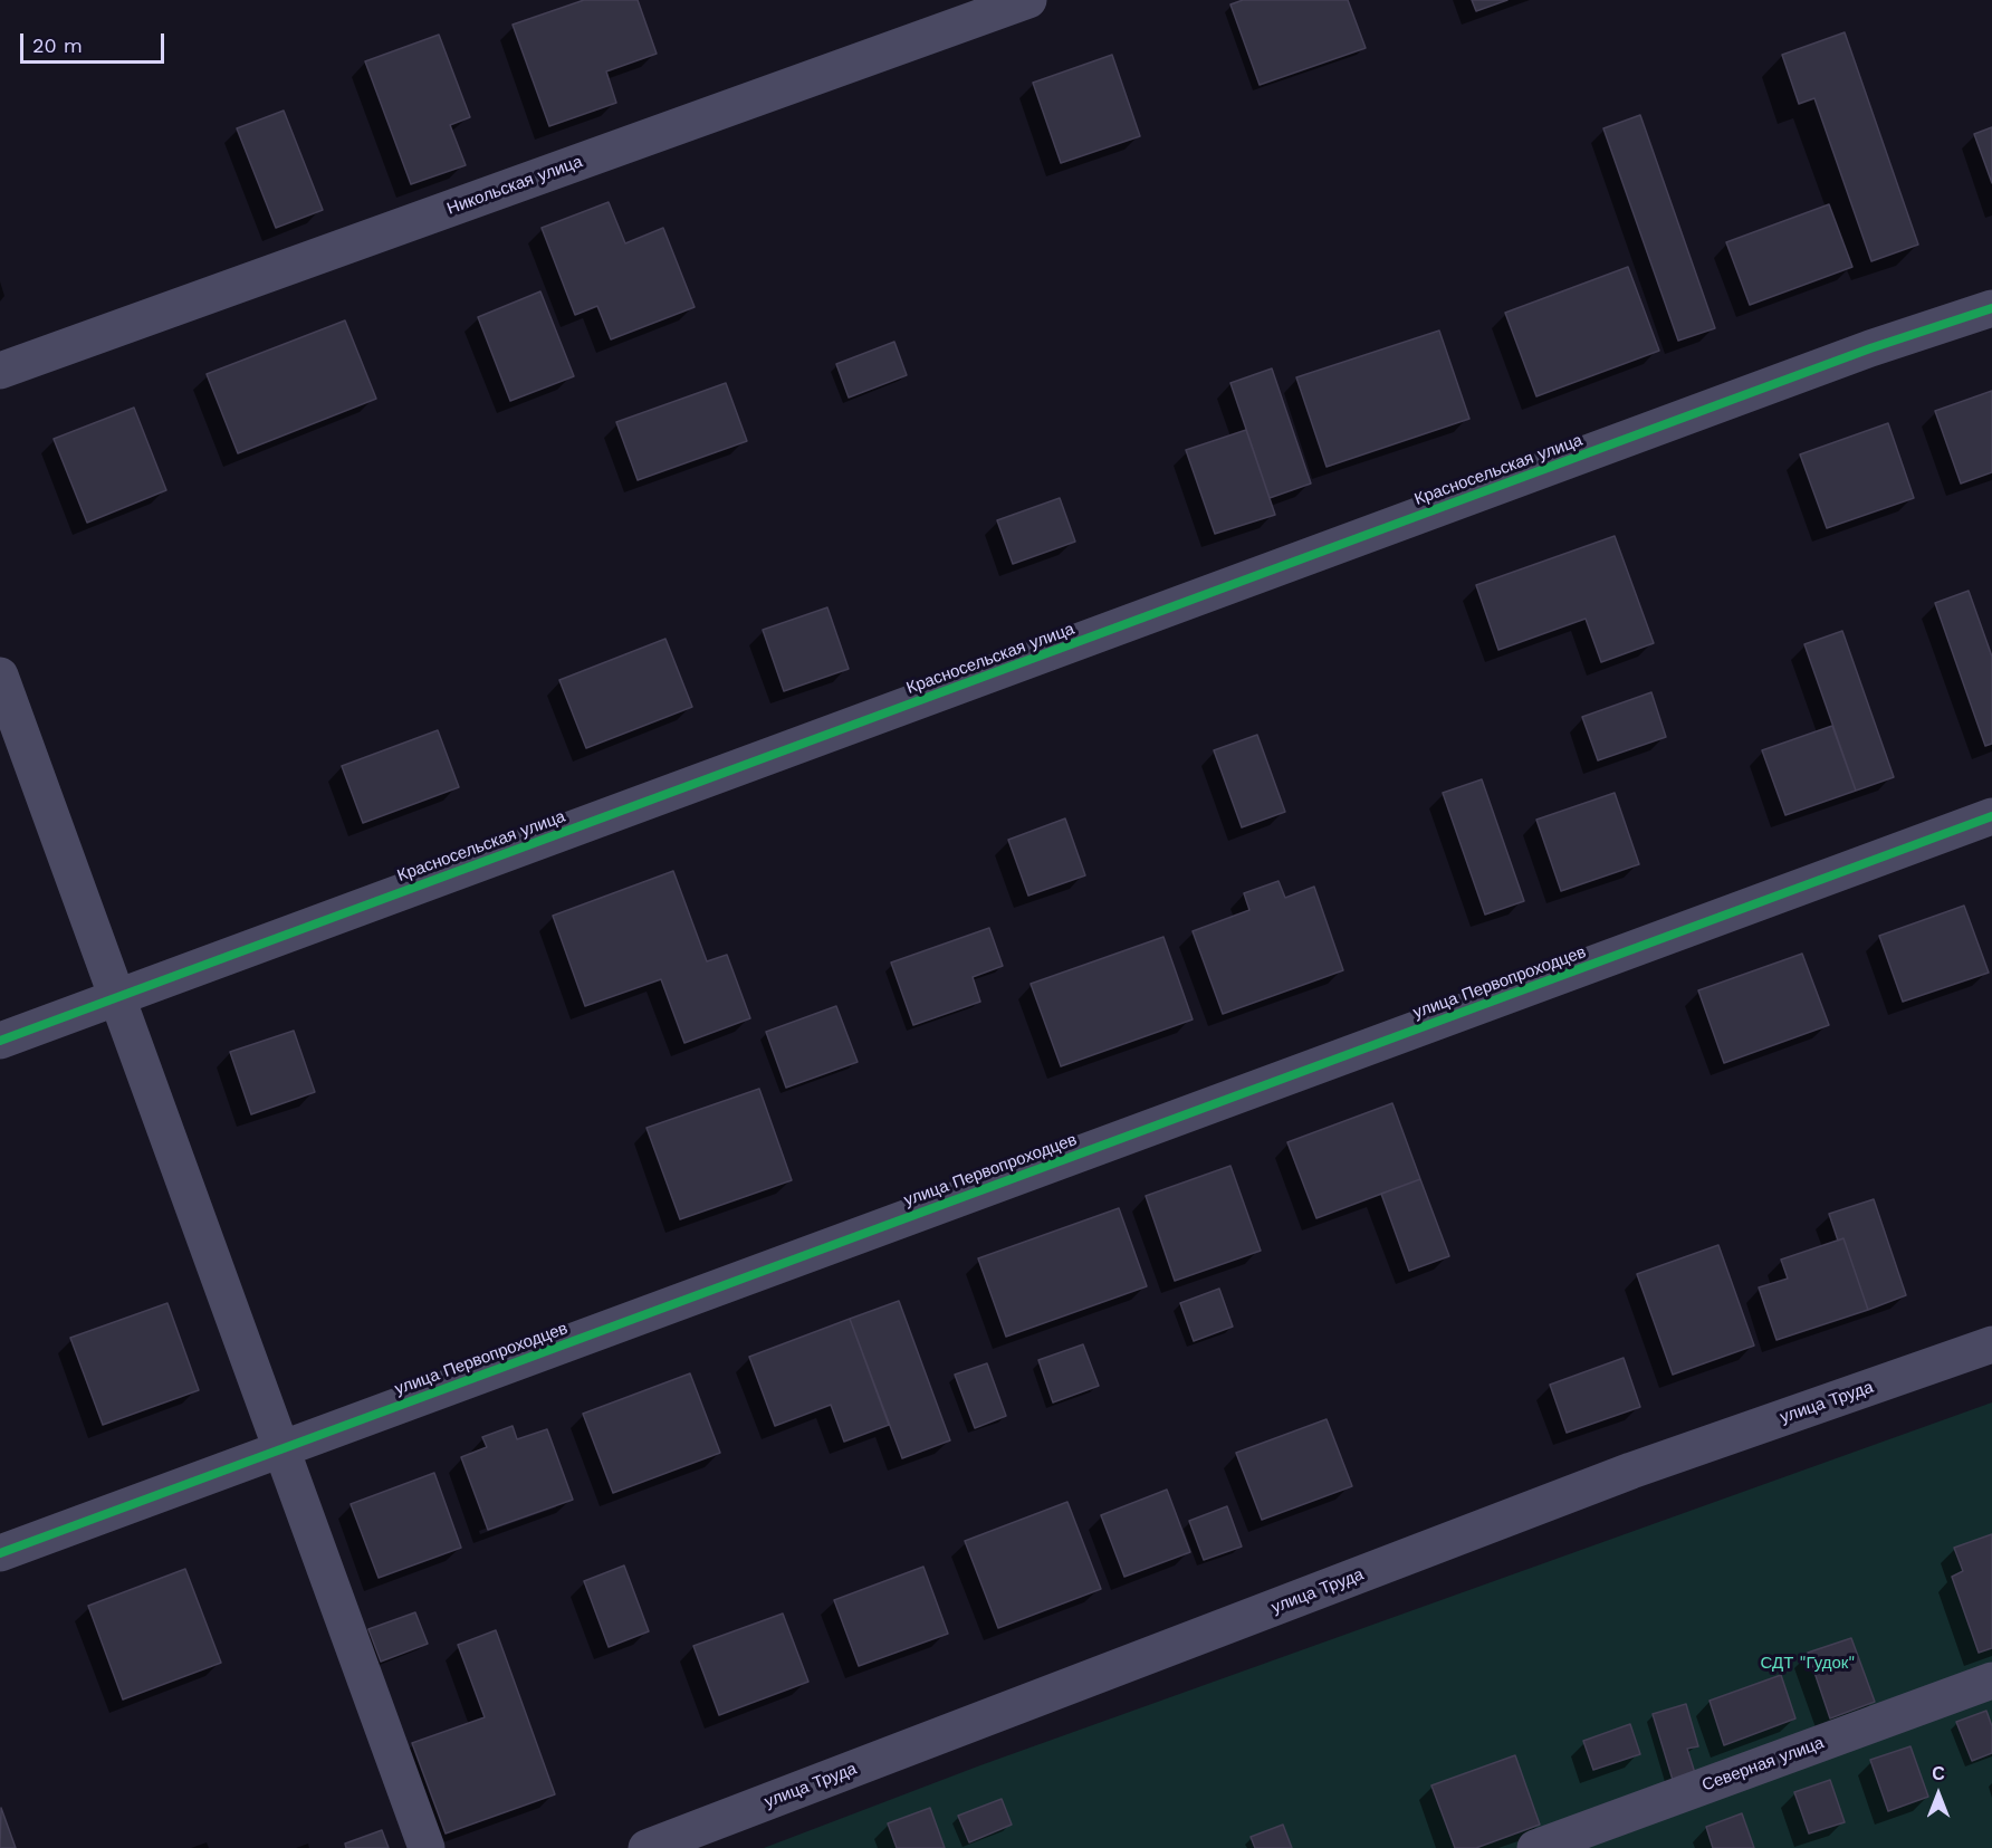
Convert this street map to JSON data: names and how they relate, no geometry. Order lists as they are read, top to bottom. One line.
{"streets":{"street":["Никольская улица","Красносельская улица","улица Первопроходцев","улица Труда","Северная улица"]},"parks":["СДТ \"Гудок\""],"scale_bar":"20 m","north":"top"}
